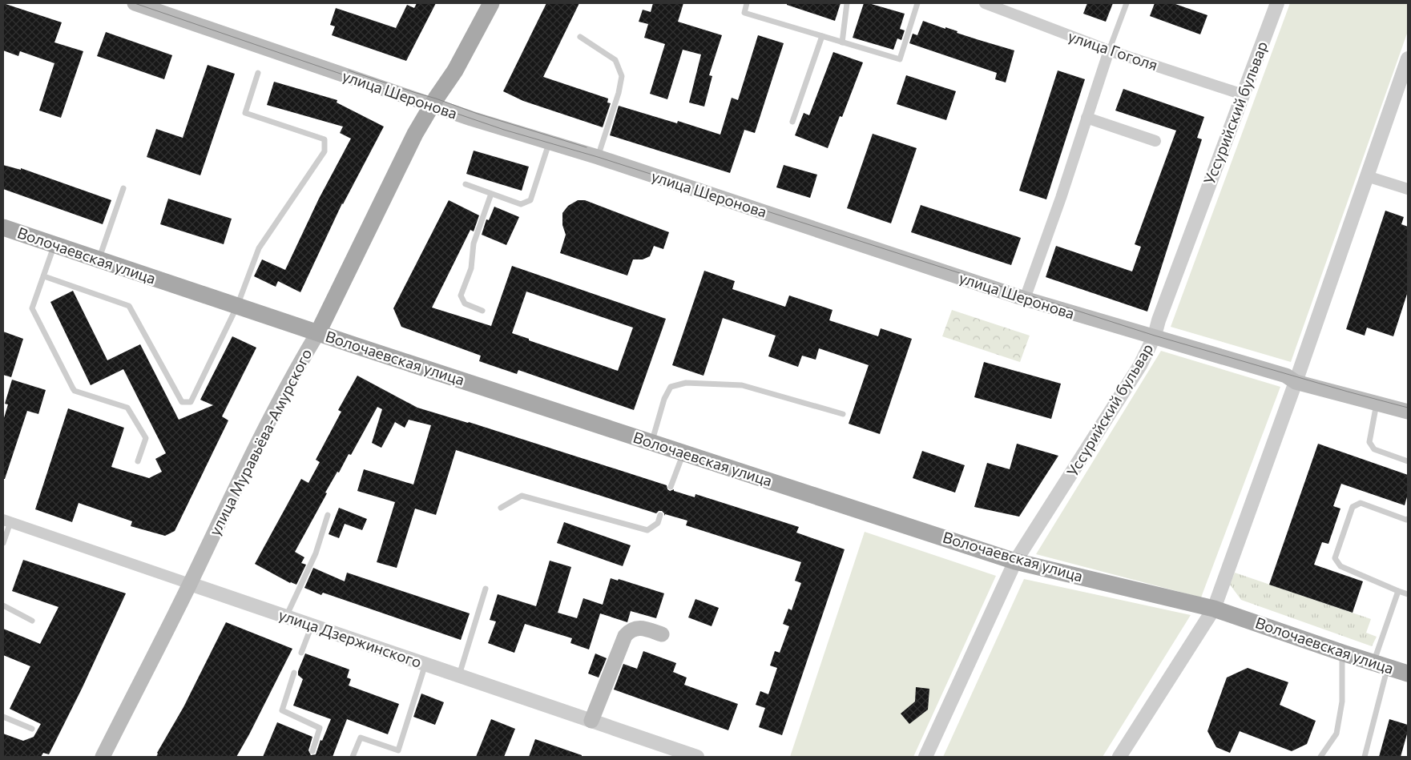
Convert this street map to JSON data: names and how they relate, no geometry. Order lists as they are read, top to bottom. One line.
{"streets":{"main road":["улица Шеронова","Волочаевская улица","улица Муравьёва-Амурского"],"street":["улица Гоголя","Уссурийский бульвар","улица Дзержинского"]},"crossings":[["улица Гоголя","Уссурийский бульвар"],["улица Шеронова","Уссурийский бульвар"],["улица Шеронова","улица Муравьёва-Амурского"],["Уссурийский бульвар","Волочаевская улица"],["Волочаевская улица","улица Муравьёва-Амурского"],["улица Муравьёва-Амурского","улица Дзержинского"]]}
